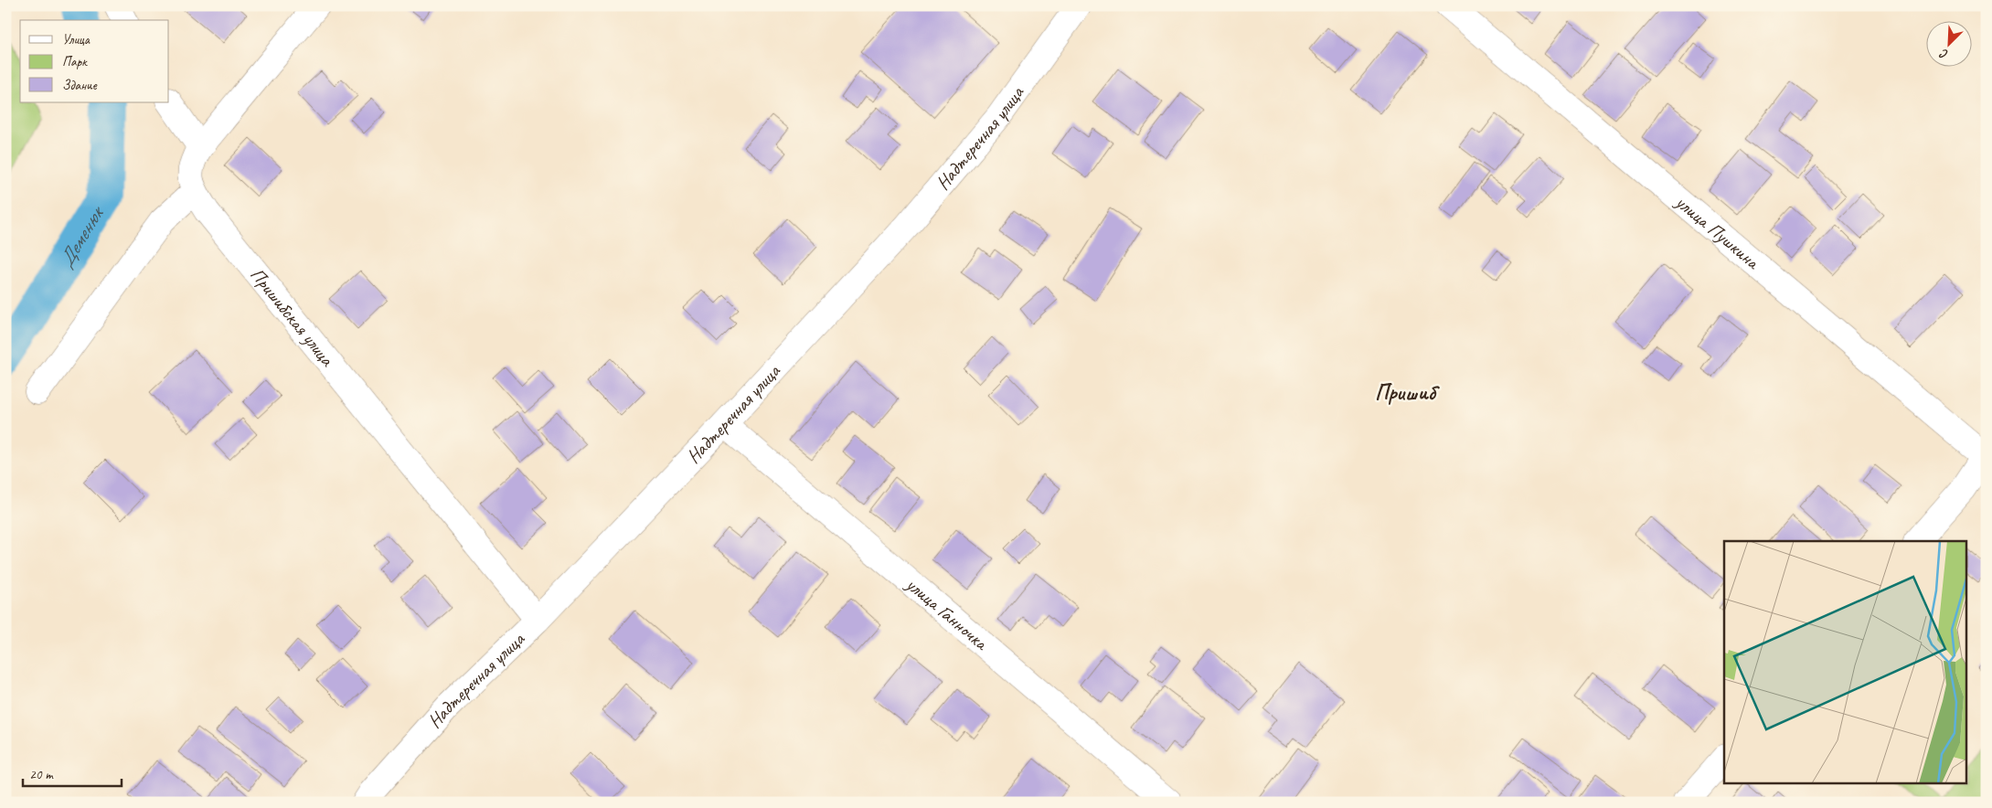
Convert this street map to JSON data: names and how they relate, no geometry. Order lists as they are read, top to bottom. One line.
{"streets":{"street":["Надтеречная улица","улица Пушкина","Пришибская улица","улица Ганночка"]},"crossings":[["Надтеречная улица","Пришибская улица"],["Надтеречная улица","улица Ганночка"]],"districts":["Пришиб"],"water":["Деменюк"],"legend":["Улица","Парк","Здание"],"scale_bar":"20 m","north":"bottom left"}
